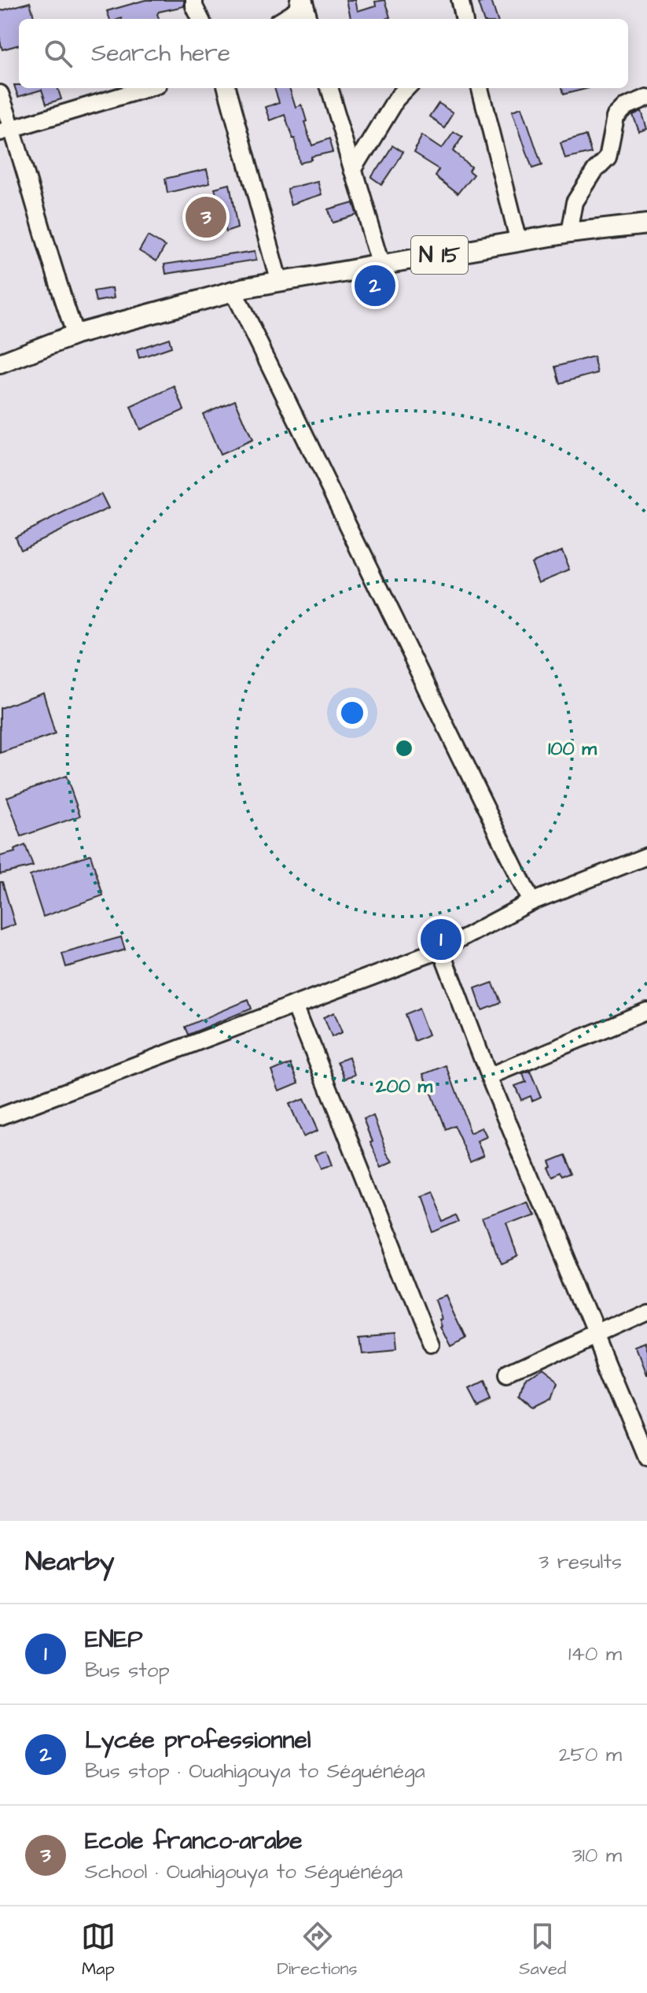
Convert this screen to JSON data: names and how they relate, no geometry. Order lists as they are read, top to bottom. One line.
{"streets":{"main road":["N 15"]},"page":{"search":"Search here","pins":["3","2","1"],"heading":["Nearby","3 results"],"list":[{"mark":"1","name":"ENEP","note":"Bus stop","value":"140 m"},{"mark":"2","name":"Lycée professionnel","note":"Bus stop · Ouahigouya to Séguénéga","value":"250 m"},{"mark":"3","name":"Ecole franco-arabe","note":"School · Ouahigouya to Séguénéga","value":"310 m"}],"nav":["Map","Directions","Saved"]},"rings":["100 m","200 m"]}
